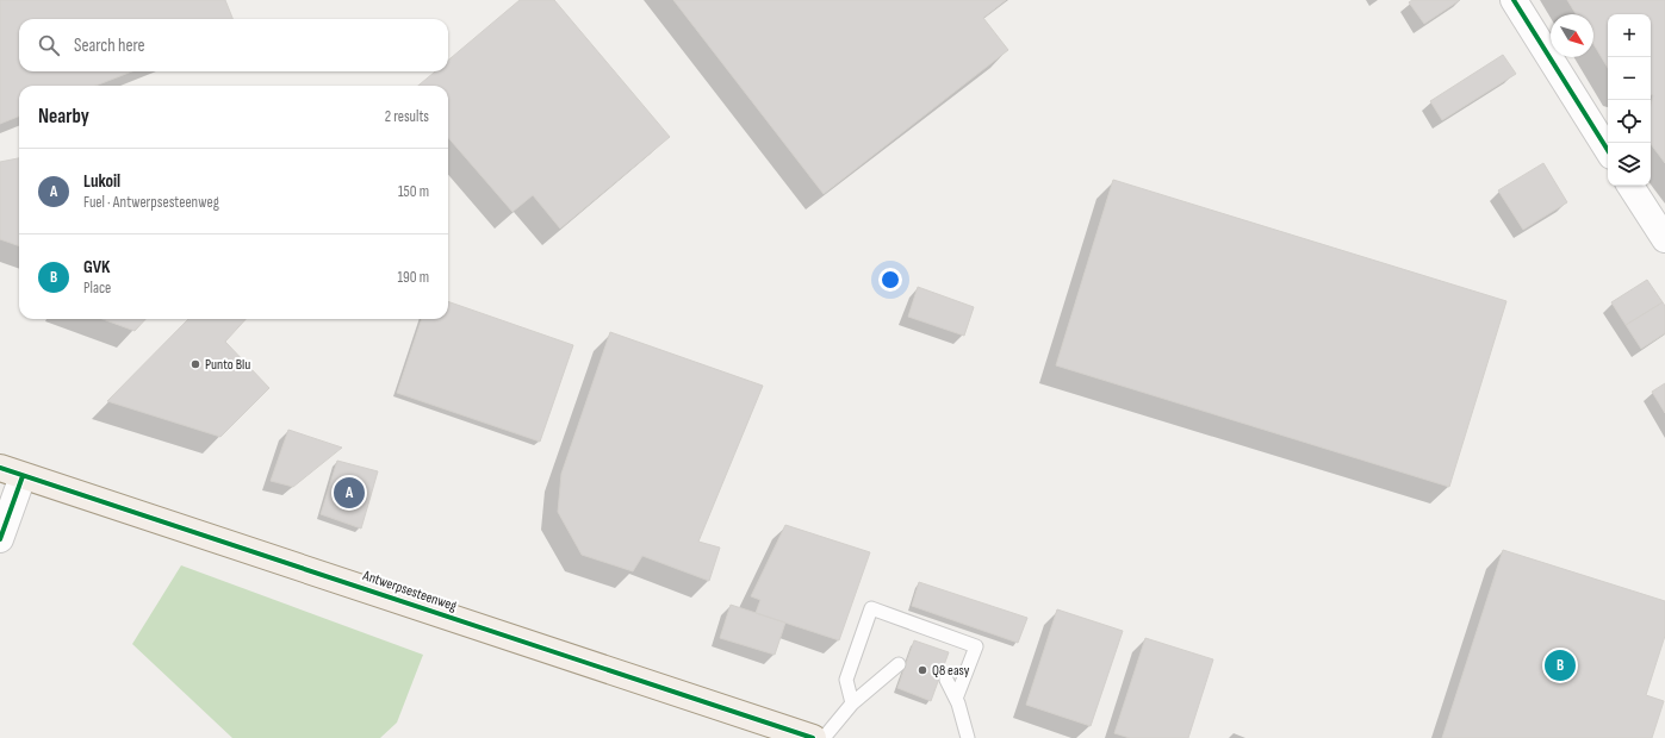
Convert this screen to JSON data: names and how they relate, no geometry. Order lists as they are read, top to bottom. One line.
{"streets":{"main road":["Antwerpsesteenweg"]},"places":["Punto Blu","Q8 easy"],"north":"bottom right","page":{"map_buttons":["+","−"],"search":"Search here","heading":["Nearby","2 results"],"list":[{"mark":"A","name":"Lukoil","note":"Fuel · Antwerpsesteenweg","value":"150 m"},{"mark":"B","name":"GVK","note":"Place","value":"190 m"}],"pins":["A","B"]}}
